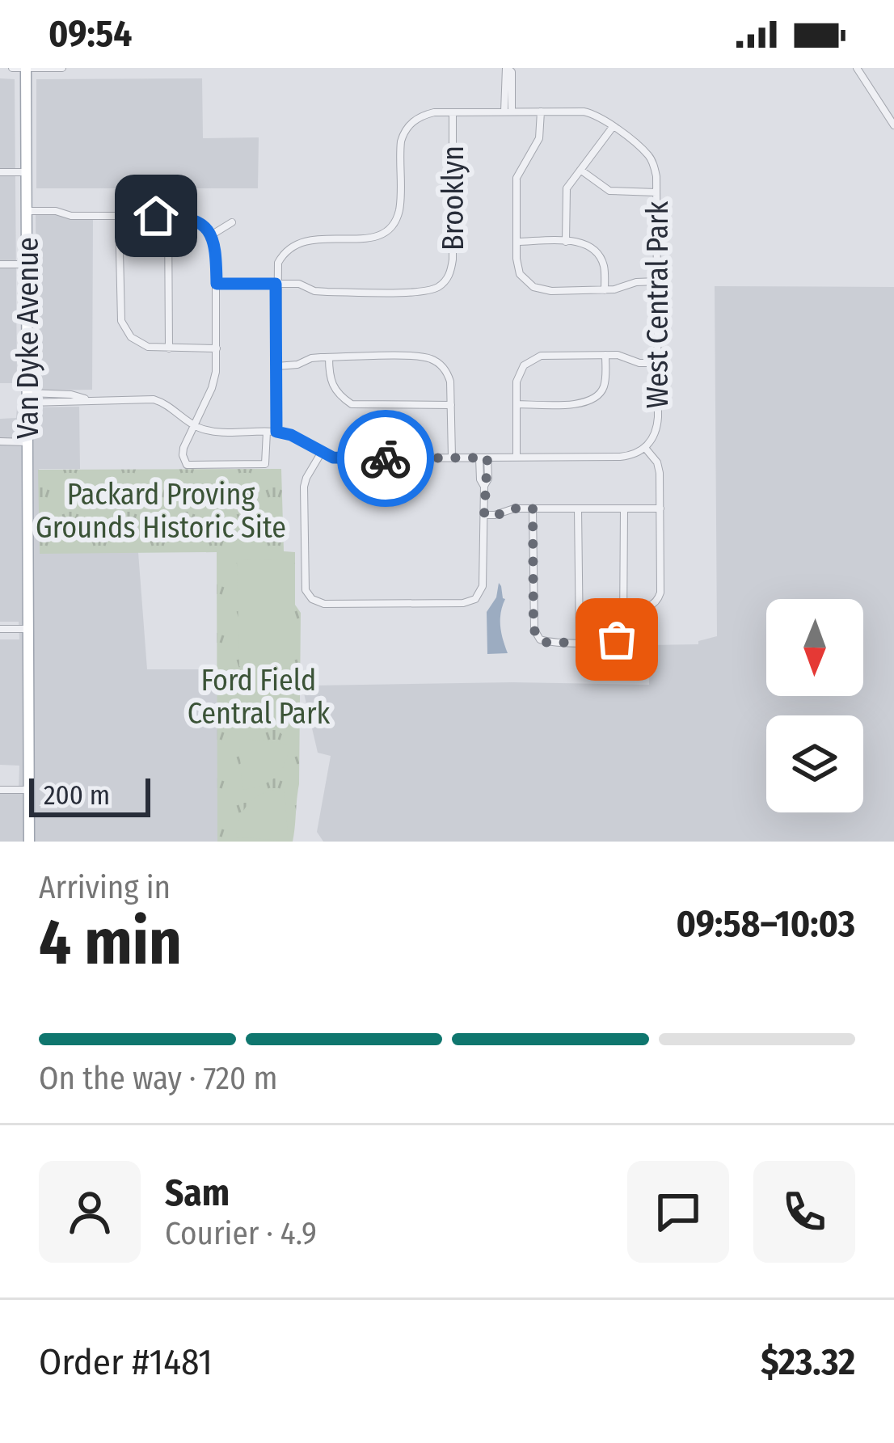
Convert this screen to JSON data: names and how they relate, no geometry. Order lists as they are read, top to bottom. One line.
{"streets":{"main road":["Van Dyke Avenue"],"street":["Brooklyn","West Central Park"]},"parks":["Packard Proving Grounds Historic Site","Ford Field Central Park"],"scale_bar":"200 m","north":"bottom","page":{"status":"09:54","scale":"200 m","heading":["4 min","Arriving in","09:58–10:03"],"panel":["Sam","Courier · 4.9","Order #1481","$23.32"],"bar":"On the way · 720 m"}}
